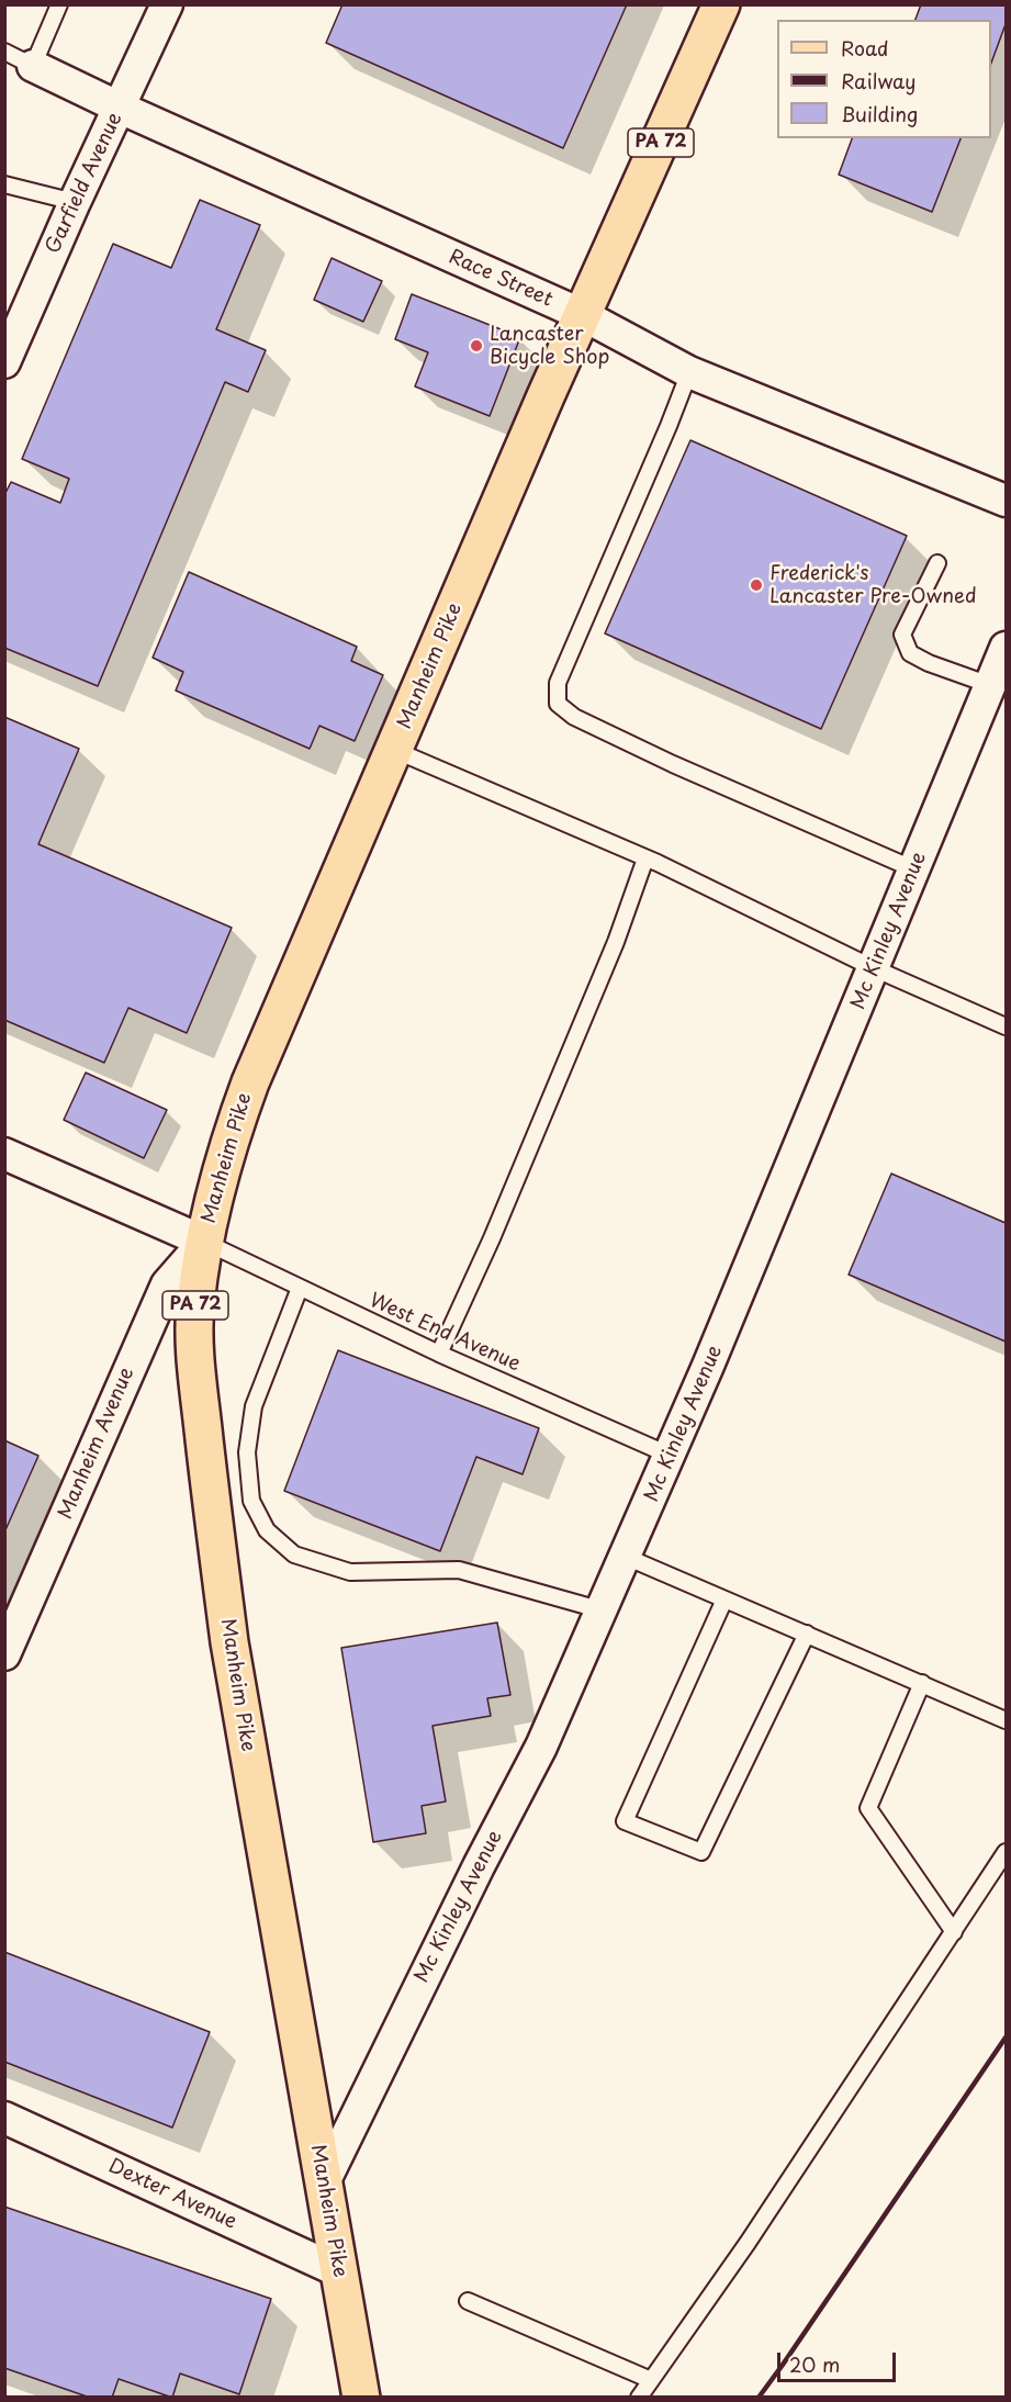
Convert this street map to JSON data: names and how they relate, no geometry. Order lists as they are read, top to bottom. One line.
{"streets":{"main road":["PA 72","Manheim Pike"],"street":["Garfield Avenue","Race Street","Mc Kinley Avenue","Manheim Avenue","Dexter Avenue"],"lane":["West End Avenue"]},"crossings":[["Garfield Avenue","Race Street"],["Race Street","Manheim Pike"],["Manheim Pike","Mc Kinley Avenue"],["Manheim Pike","West End Avenue"],["Manheim Pike","Manheim Avenue"],["Manheim Pike","Dexter Avenue"],["Mc Kinley Avenue","West End Avenue"],["West End Avenue","Manheim Avenue"]],"places":["Lancaster Bicycle Shop","Frederick's Lancaster Pre-Owned"],"legend":["Road","Railway","Building"],"scale_bar":"20 m"}
